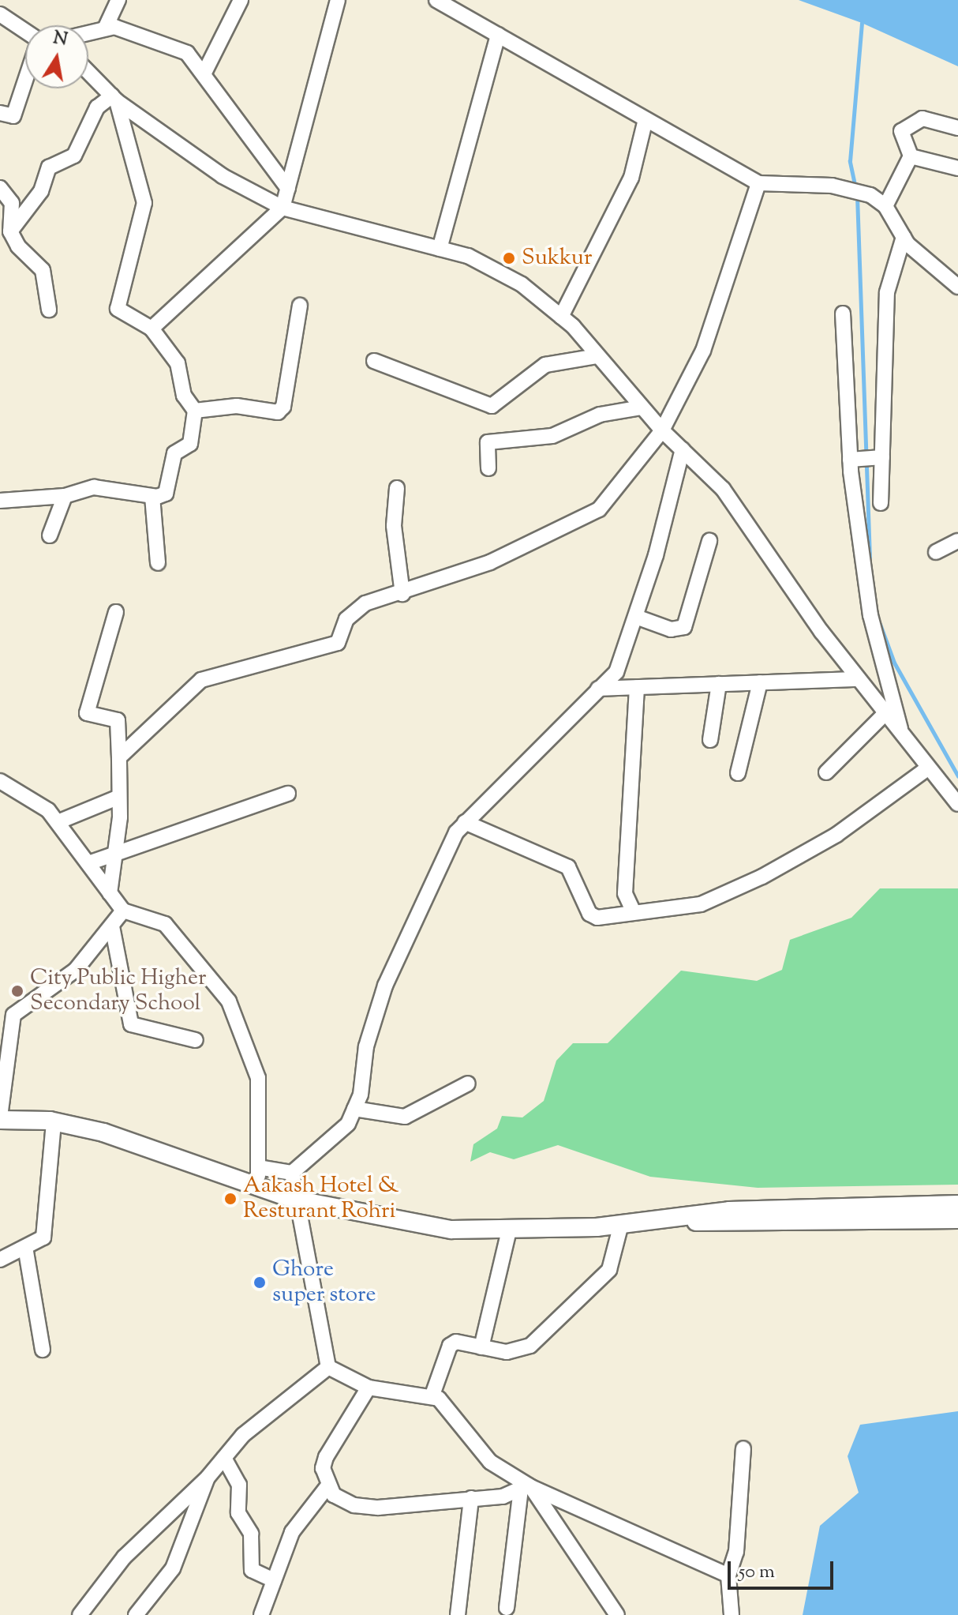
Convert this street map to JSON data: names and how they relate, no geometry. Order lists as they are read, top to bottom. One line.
{"places":["Sukkur","City Public Higher Secondary School","Aakash Hotel & Resturant Rohri","Ghore super store"],"scale_bar":"50 m","north":"top"}
